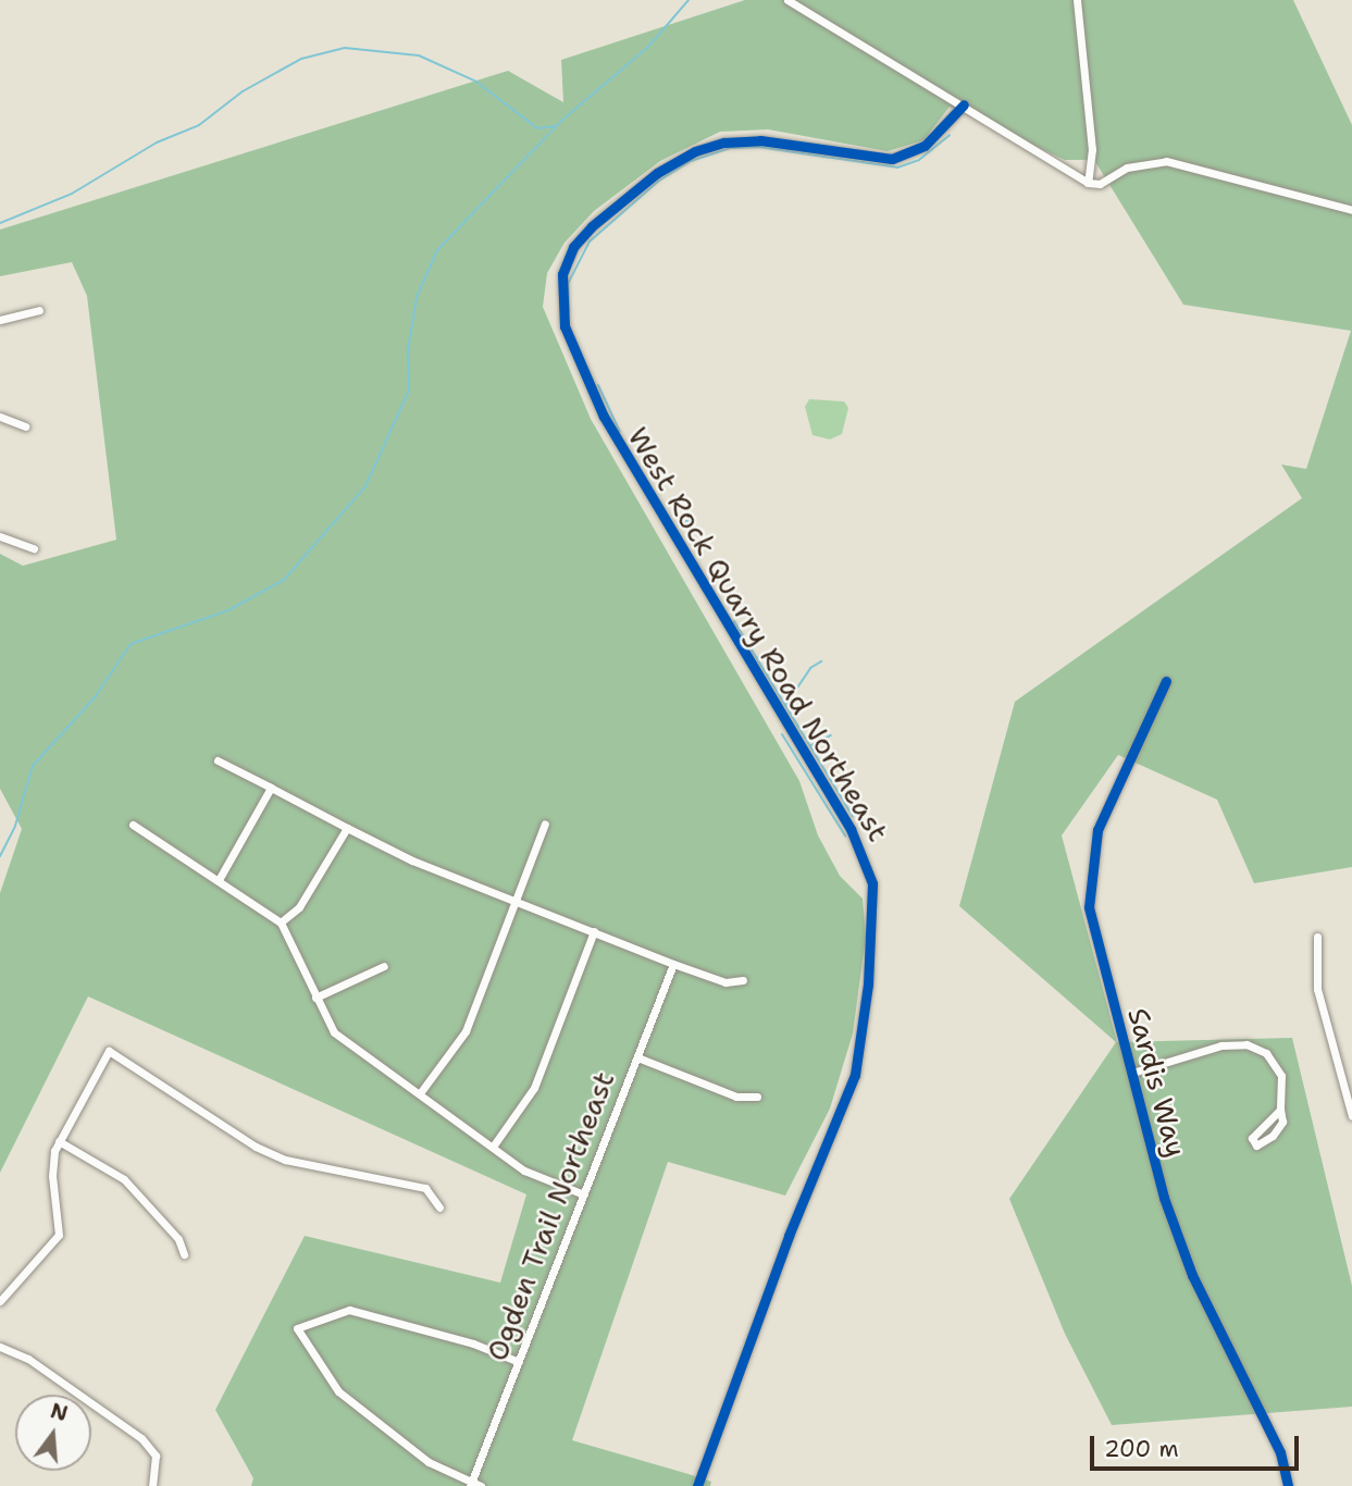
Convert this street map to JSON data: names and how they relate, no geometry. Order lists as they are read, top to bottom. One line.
{"streets":{"street":["West Rock Quarry Road Northeast","Sardis Way","Ogden Trail Northeast"]},"scale_bar":"200 m","north":"top"}
